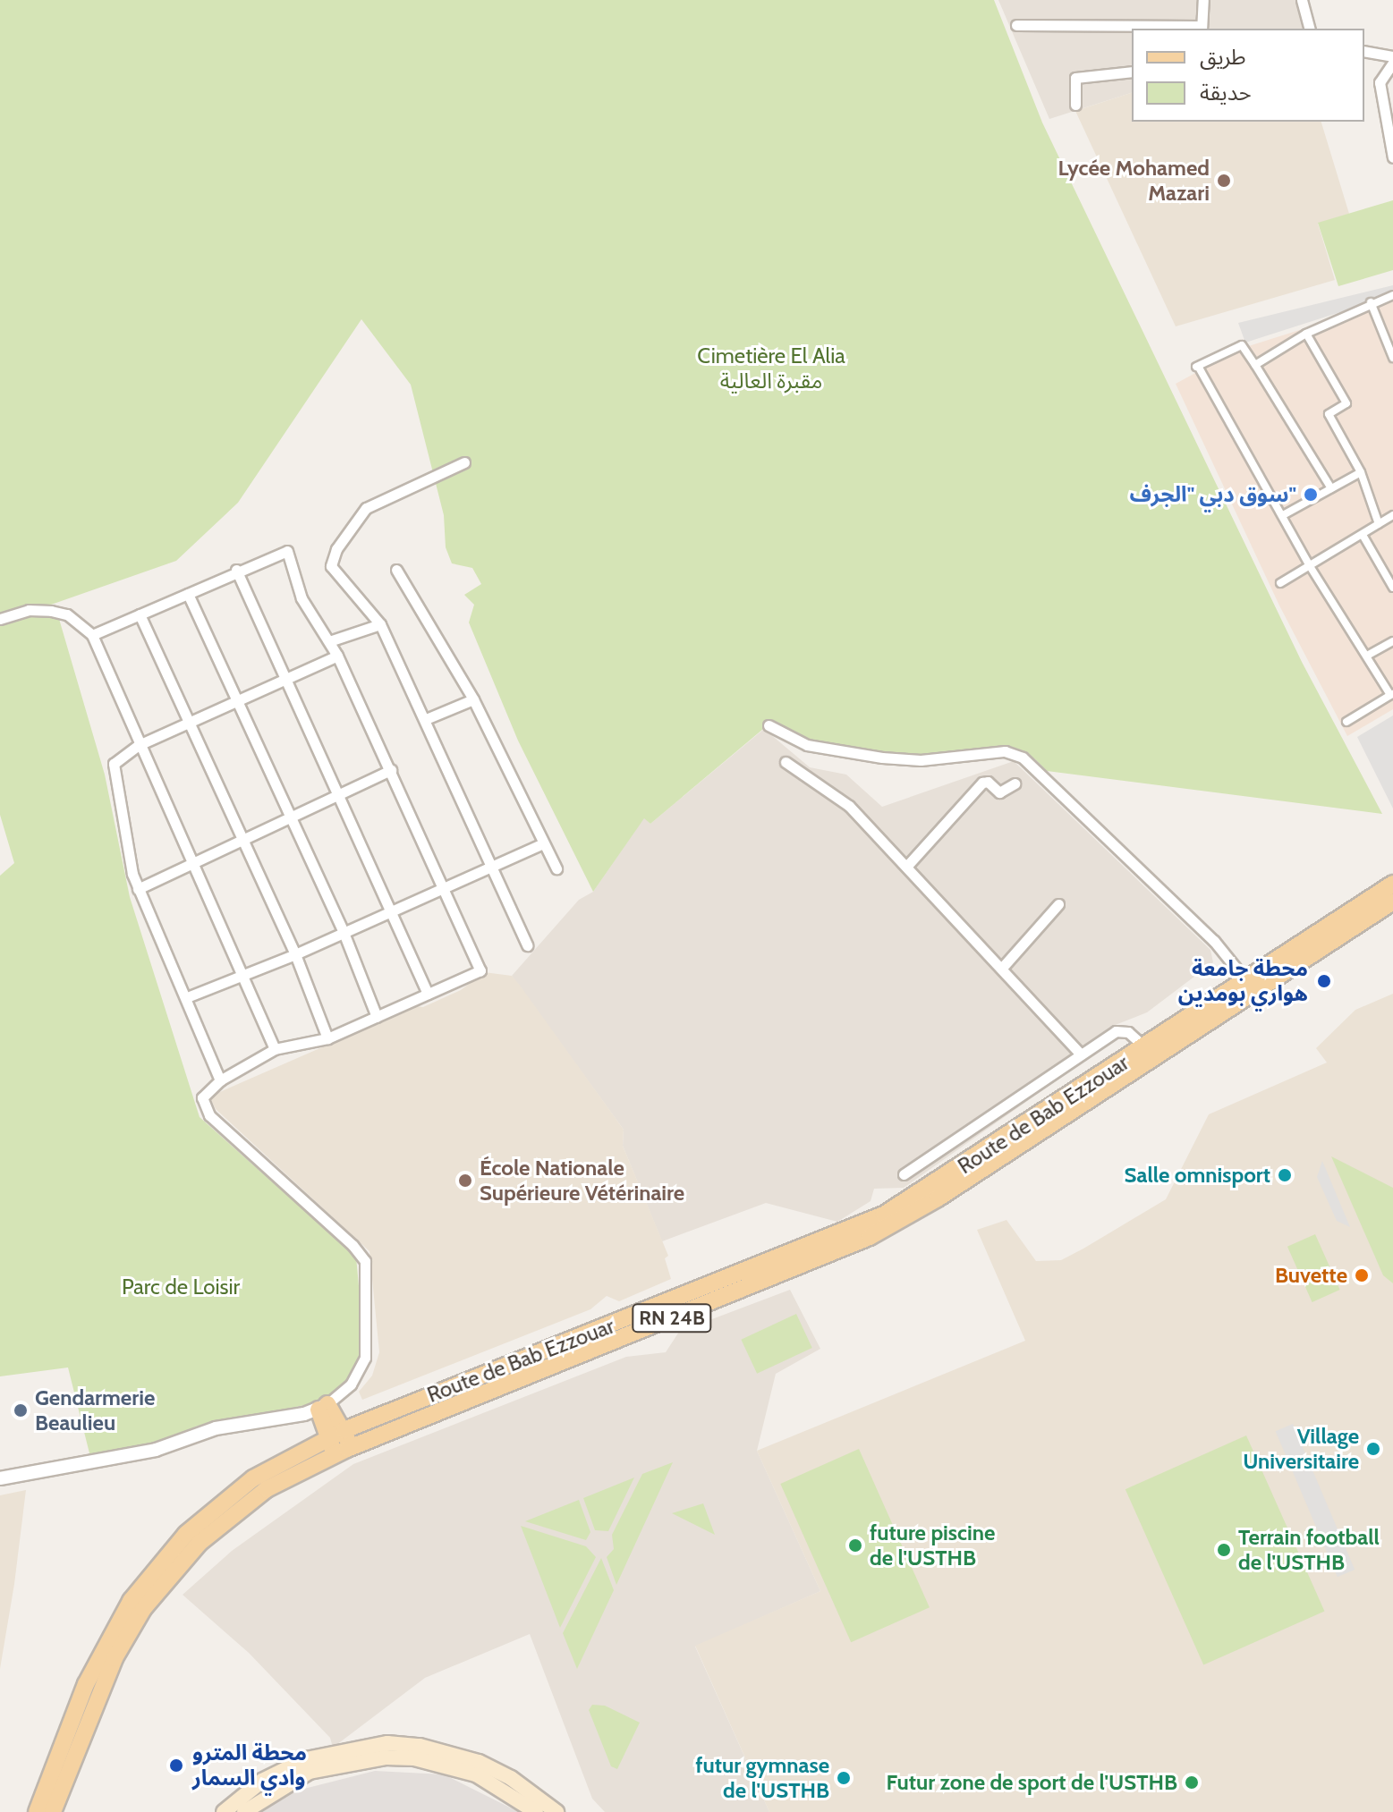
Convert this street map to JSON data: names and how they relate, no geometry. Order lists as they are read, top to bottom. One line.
{"streets":{"main road":["Route de Bab Ezzouar","RN 24B"]},"parks":["Cimetière El Alia مقبرة العالية","Parc de Loisir"],"places":["Lycée Mohamed Mazari","سوق دبي \"الجرف\"","محطة جامعة هواري بومدين","Salle omnisport","École Nationale Supérieure Vétérinaire","Buvette","Gendarmerie Beaulieu","Village Universitaire","future piscine de l'USTHB","Terrain football de l'USTHB","محطة المترو وادي السمار","futur gymnase de l'USTHB","Futur zone de sport de l'USTHB"],"legend":["طريق","حديقة"]}
